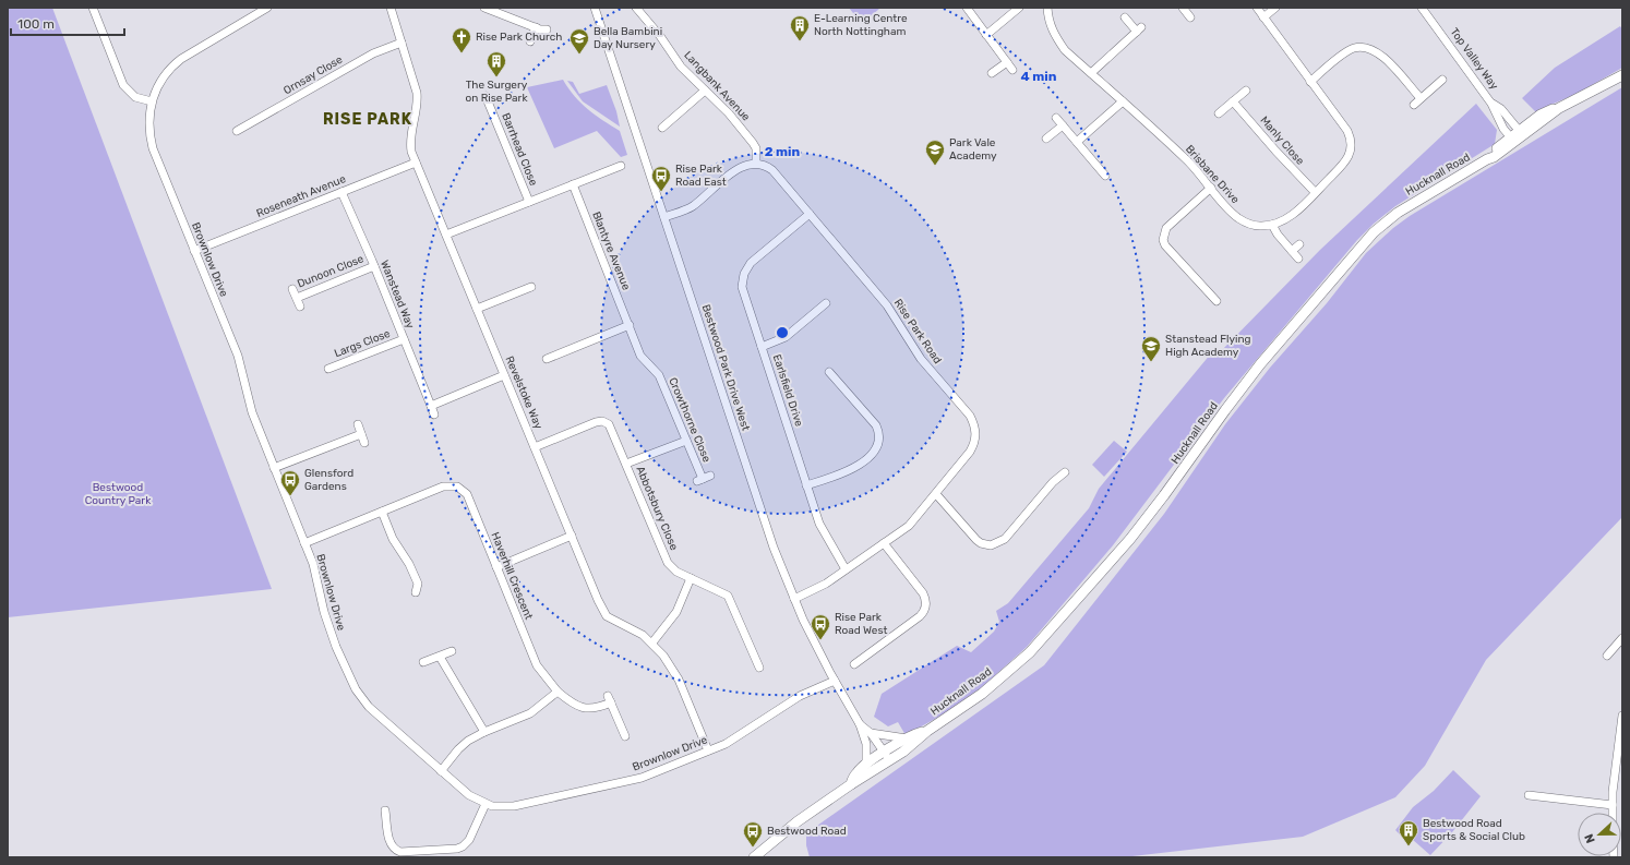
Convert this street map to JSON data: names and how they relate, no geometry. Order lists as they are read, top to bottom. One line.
{"streets":{"main road":["Hucknall Road"],"street":["Top Valley Way","Ornsay Close","Langbank Avenue","Manly Close","Barrhead Close","Brisbane Drive","Roseneath Avenue","Blantyre Avenue","Brownlow Drive","Dunoon Close","Wanstead Way","Rise Park Road","Largs Close","Bestwood Park Drive West","Earlsfield Drive","Revelstoke Way","Crowthorne Close","Abbotsbury Close","Haverhill Crescent"]},"crossings":[["Ornsay Close","Revelstoke Way"],["Langbank Avenue","Rise Park Road"],["Manly Close","Brisbane Drive"],["Roseneath Avenue","Brownlow Drive"],["Roseneath Avenue","Wanstead Way"],["Roseneath Avenue","Revelstoke Way"],["Blantyre Avenue","Crowthorne Close"],["Brownlow Drive","Bestwood Park Drive West"],["Brownlow Drive","Revelstoke Way"],["Brownlow Drive","Haverhill Crescent"],["Dunoon Close","Wanstead Way"],["Wanstead Way","Largs Close"],["Rise Park Road","Bestwood Park Drive West"],["Rise Park Road","Earlsfield Drive"],["Revelstoke Way","Abbotsbury Close"]],"districts":["RISE PARK"],"parks":["Bestwood Country Park"],"places":{"building":["E-Learning Centre North Nottingham","The Surgery on Rise Park","Bestwood Road Sports & Social Club"],"church":["Rise Park Church"],"school or university":["Bella Bambini Day Nursery","Park Vale Academy","Stanstead Flying High Academy"],"bus stop":["Rise Park Road East","Glensford Gardens","Rise Park Road West","Bestwood Road"]},"scale_bar":"100 m","north":"left","rings":["4 min","2 min"]}
